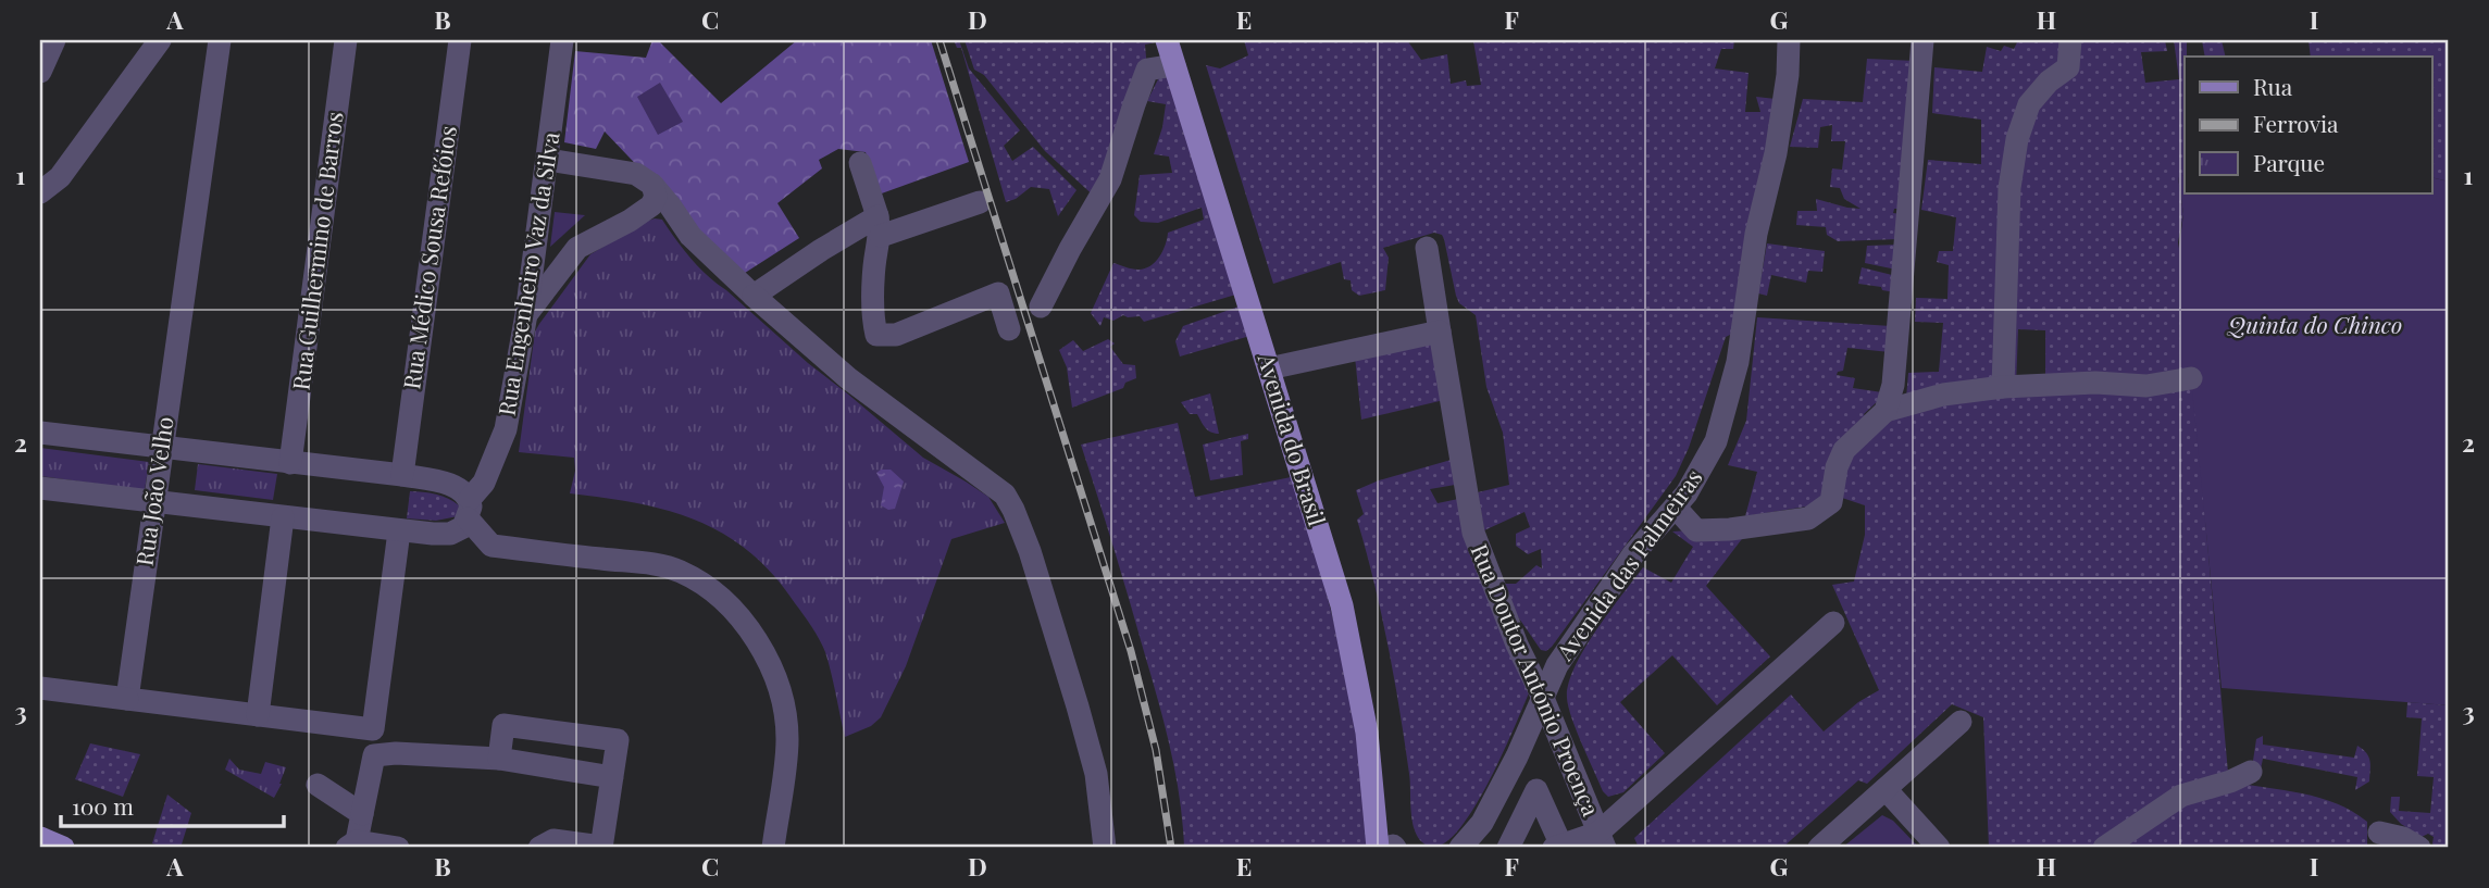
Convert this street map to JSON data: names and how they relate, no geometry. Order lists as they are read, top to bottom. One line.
{"streets":{"main road":["Avenida do Brasil"],"street":["Rua Guilhermino de Barros","Rua Médico Sousa Refóios","Rua Engenheiro Vaz da Silva","Rua João Velho","Avenida das Palmeiras","Rua Doutor António Proença"]},"crossings":[["Avenida das Palmeiras","Rua Doutor António Proença"]],"parks":["Quinta do Chinco"],"legend":["Rua","Ferrovia","Parque"],"scale_bar":"100 m","grid":{"columns":["A","B","C","D","E","F","G","H","I"],"rows":["1","2","3"]}}
